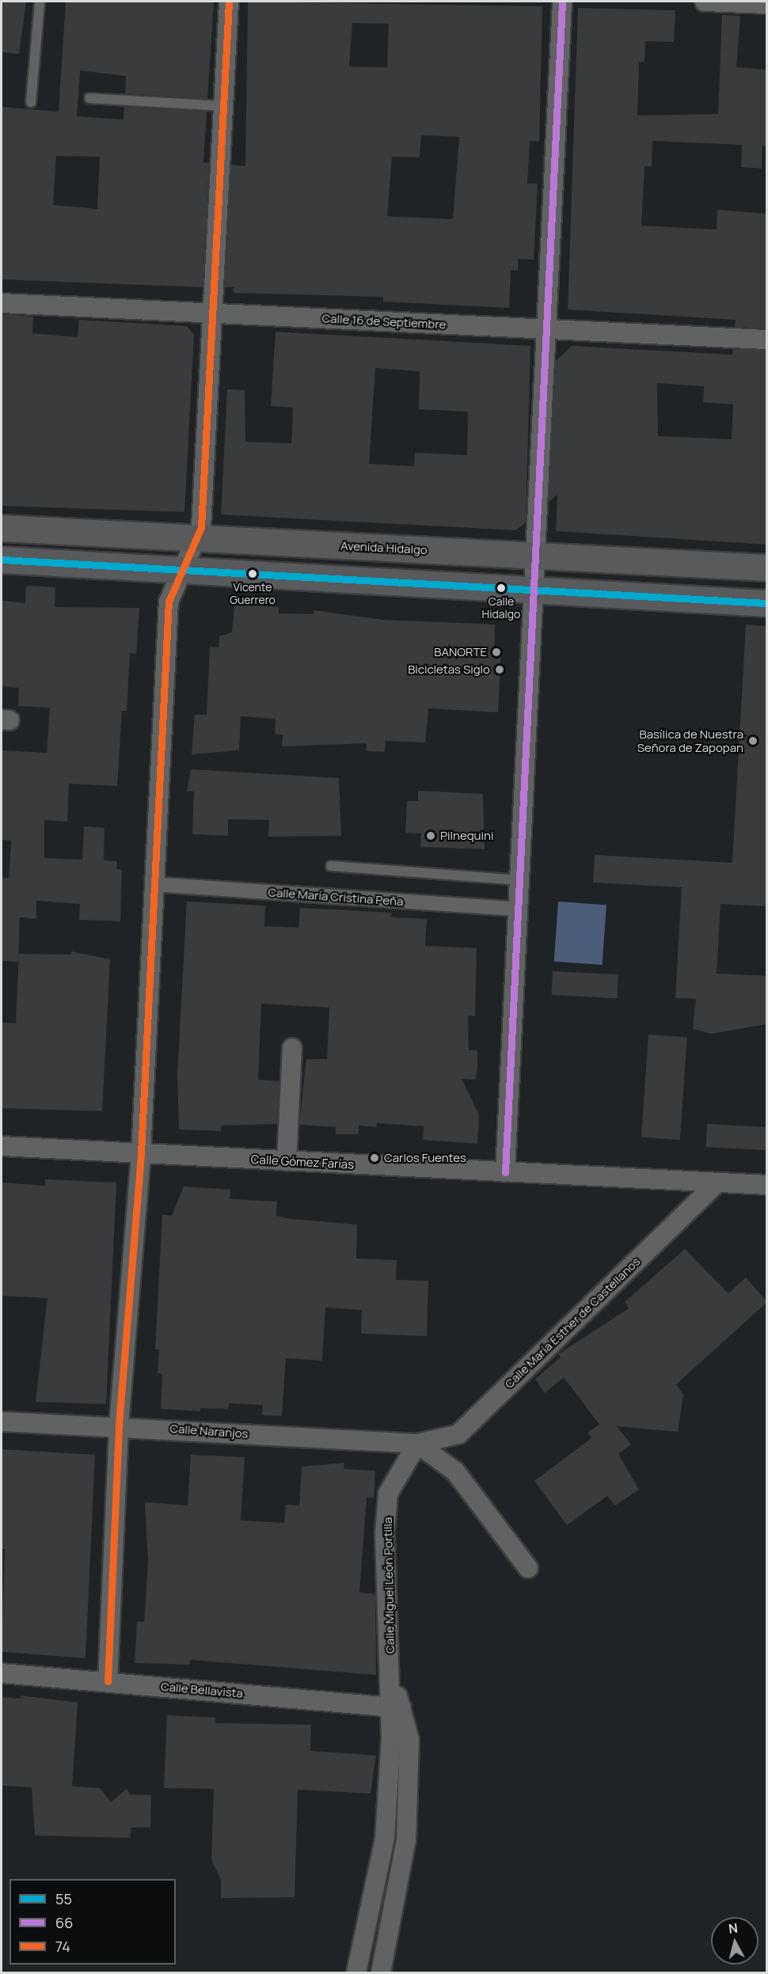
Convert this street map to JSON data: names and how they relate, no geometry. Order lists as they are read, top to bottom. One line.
{"streets":{"main road":["Avenida Hidalgo"],"street":["Calle 16 de Septiembre","Calle María Cristina Peña","Calle Gómez Farías","Calle María Esther de Castellanos","Calle Naranjos","Calle Miguel León Portilla","Calle Bellavista"]},"crossings":[["Calle Gómez Farías","Calle María Esther de Castellanos"],["Calle María Esther de Castellanos","Calle Naranjos"],["Calle María Esther de Castellanos","Calle Miguel León Portilla"],["Calle Naranjos","Calle Miguel León Portilla"],["Calle Miguel León Portilla","Calle Bellavista"]],"places":["Vicente Guerrero","Calle Hidalgo","BANORTE","Bicicletas Siglo","Basílica de Nuestra Señora de Zapopan","Pilnequini","Carlos Fuentes"],"lines":["transit line 66","transit line 74","transit line 55"],"legend":["55","66","74"],"north":"top"}
